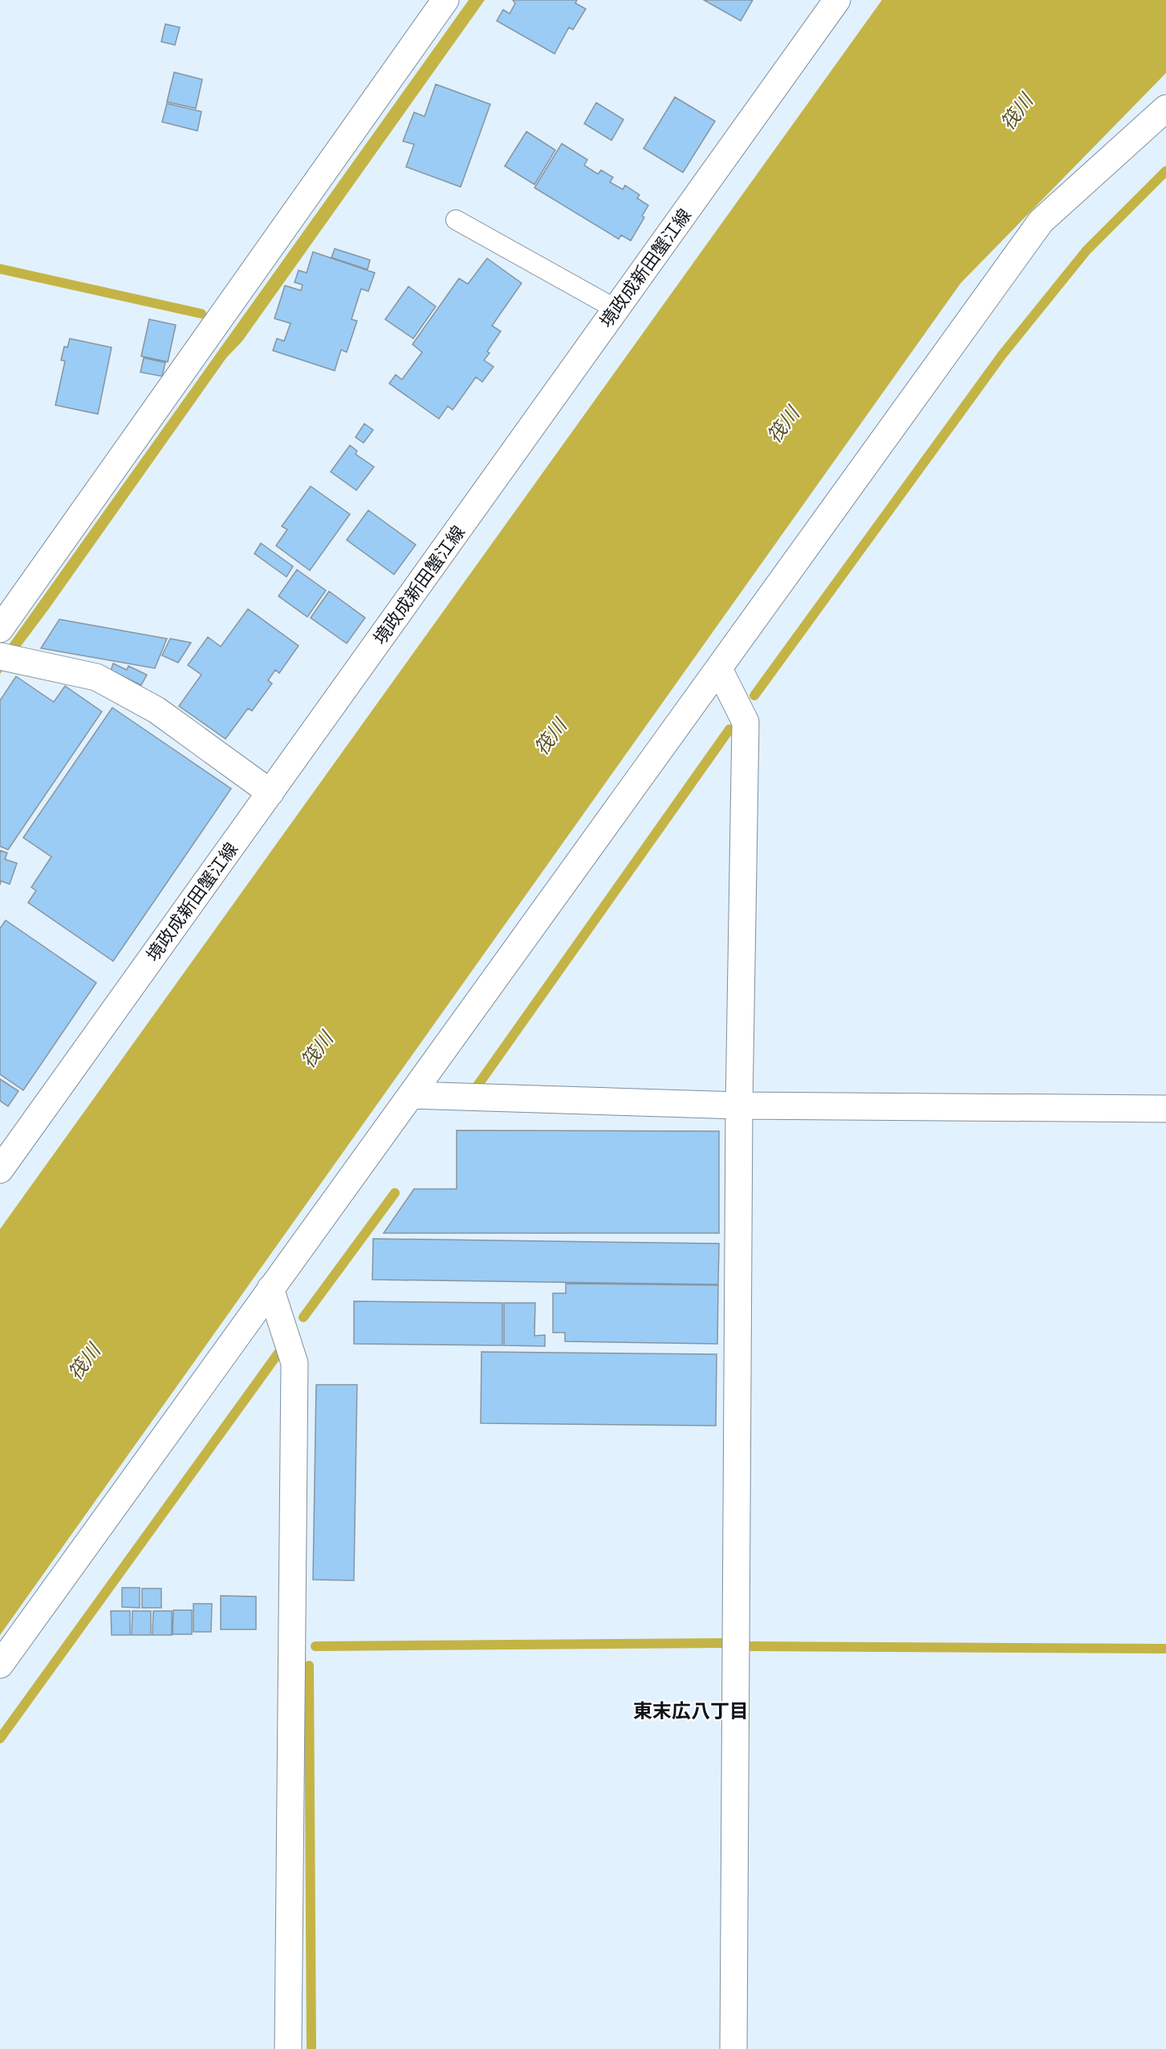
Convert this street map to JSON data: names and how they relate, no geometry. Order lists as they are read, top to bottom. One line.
{"streets":{"street":["境政成新田蟹江線"]},"districts":["東末広八丁目"],"water":["筏川"]}
